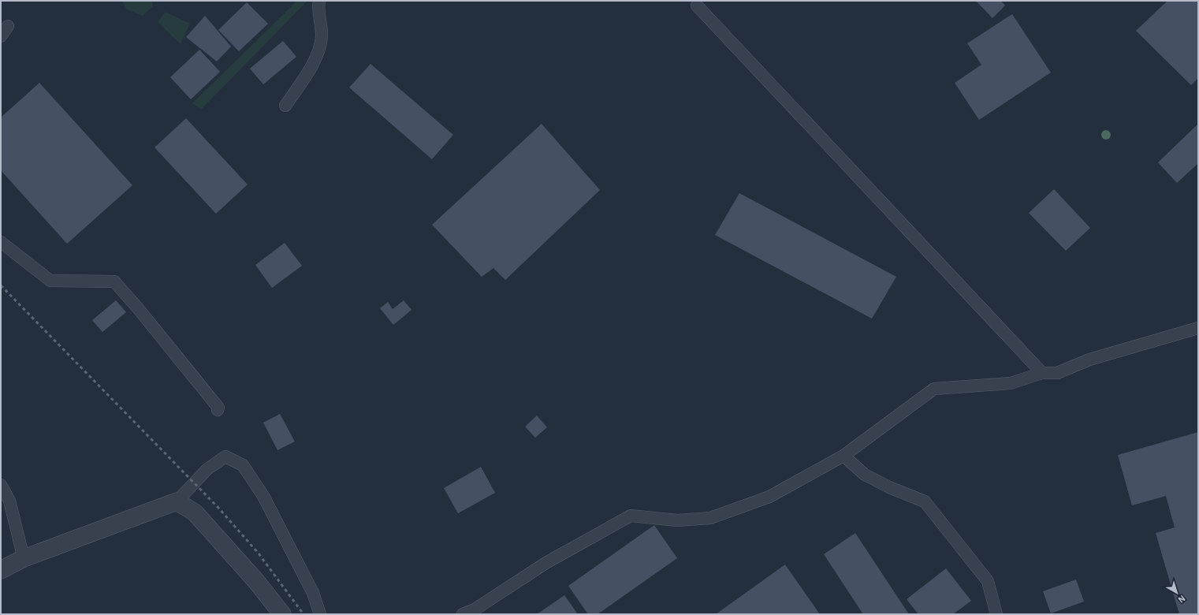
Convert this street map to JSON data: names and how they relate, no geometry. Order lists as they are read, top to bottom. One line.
{"north":"bottom right"}
